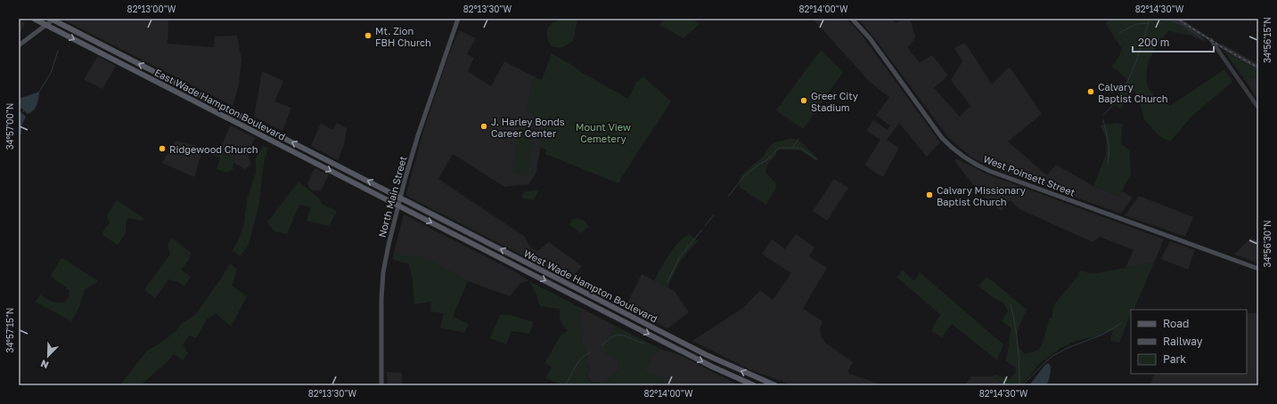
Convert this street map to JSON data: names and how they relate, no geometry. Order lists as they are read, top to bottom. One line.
{"streets":{"main road":["East Wade Hampton Boulevard","West Poinsett Street","North Main Street","West Wade Hampton Boulevard"]},"crossings":[["East Wade Hampton Boulevard","North Main Street"],["East Wade Hampton Boulevard","West Wade Hampton Boulevard"],["North Main Street","West Wade Hampton Boulevard"]],"parks":["Mount View Cemetery"],"places":["Mt. Zion FBH Church","Calvary Baptist Church","Greer City Stadium","J. Harley Bonds Career Center","Ridgewood Church","Calvary Missionary Baptist Church"],"legend":["Road","Railway","Park"],"scale_bar":"200 m","north":"bottom left","coordinates":["82°13'00\"W","82°13'30\"W","82°14'00\"W","82°14'30\"W","34°56'15\"N","34°57'00\"N","34°56'30\"N","34°57'15\"N"]}
